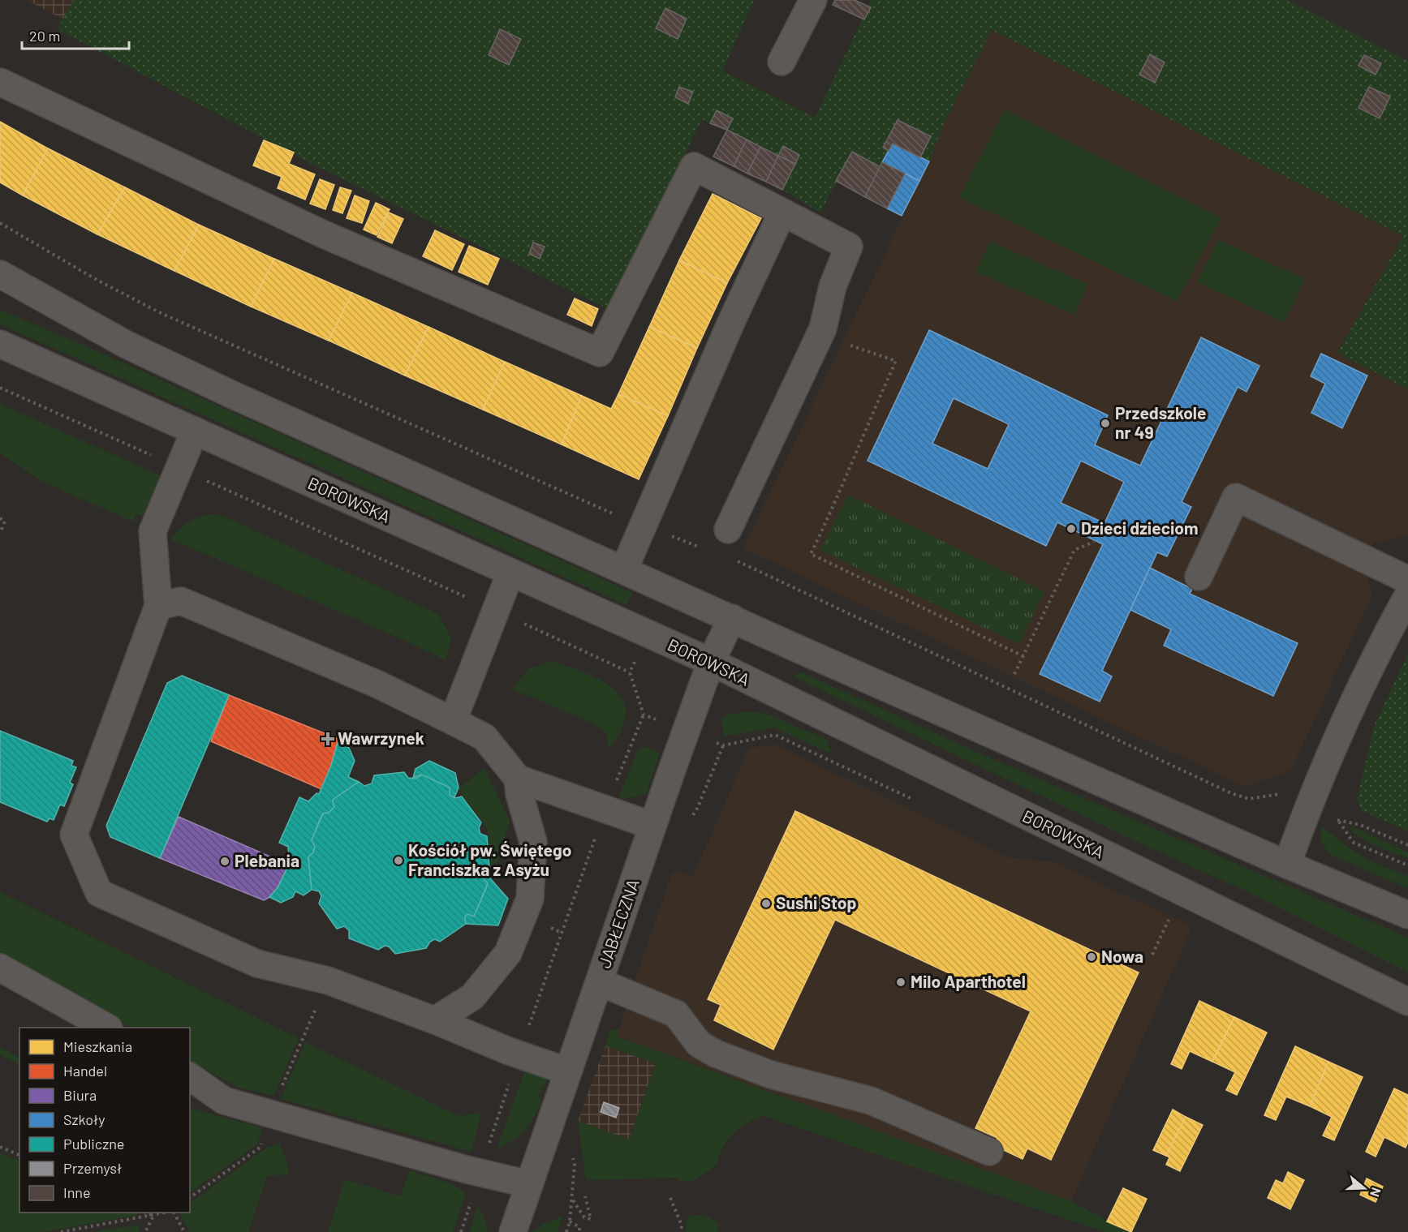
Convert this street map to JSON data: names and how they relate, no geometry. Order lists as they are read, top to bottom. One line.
{"streets":{"street":["BOROWSKA","JABŁECZNA"]},"crossings":[["BOROWSKA","JABŁECZNA"]],"places":{"other":["Przedszkole nr 49","Dzieci dzieciom","Kościół pw. Świętego Franciszka z Asyżu","Plebania","Sushi Stop","Nowa","Milo Aparthotel"],"health":["Wawrzynek"]},"legend":["Mieszkania","Handel","Biura","Szkoły","Publiczne","Przemysł","Inne"],"scale_bar":"20 m","north":"right"}
